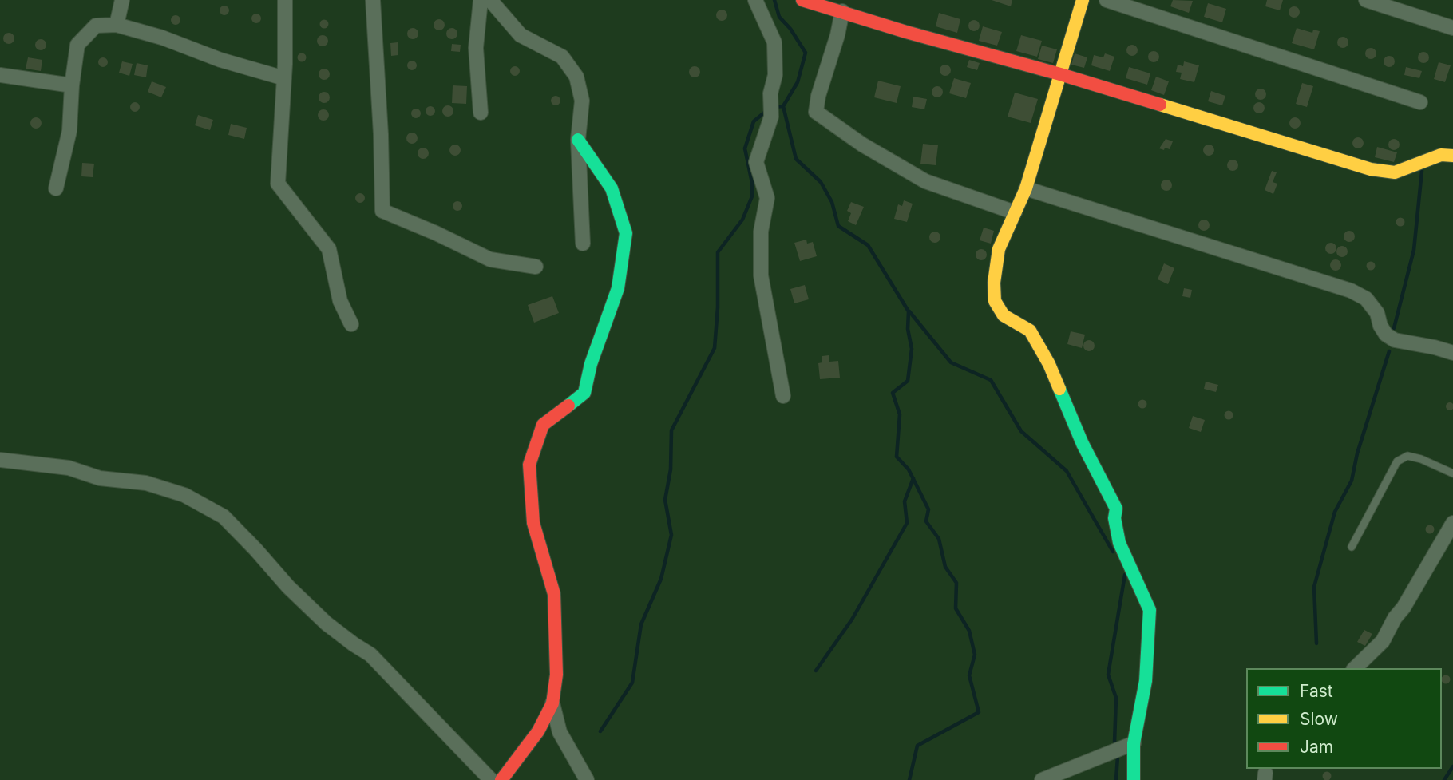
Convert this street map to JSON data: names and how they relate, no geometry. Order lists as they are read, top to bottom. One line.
{"legend":["Fast","Slow","Jam"]}
